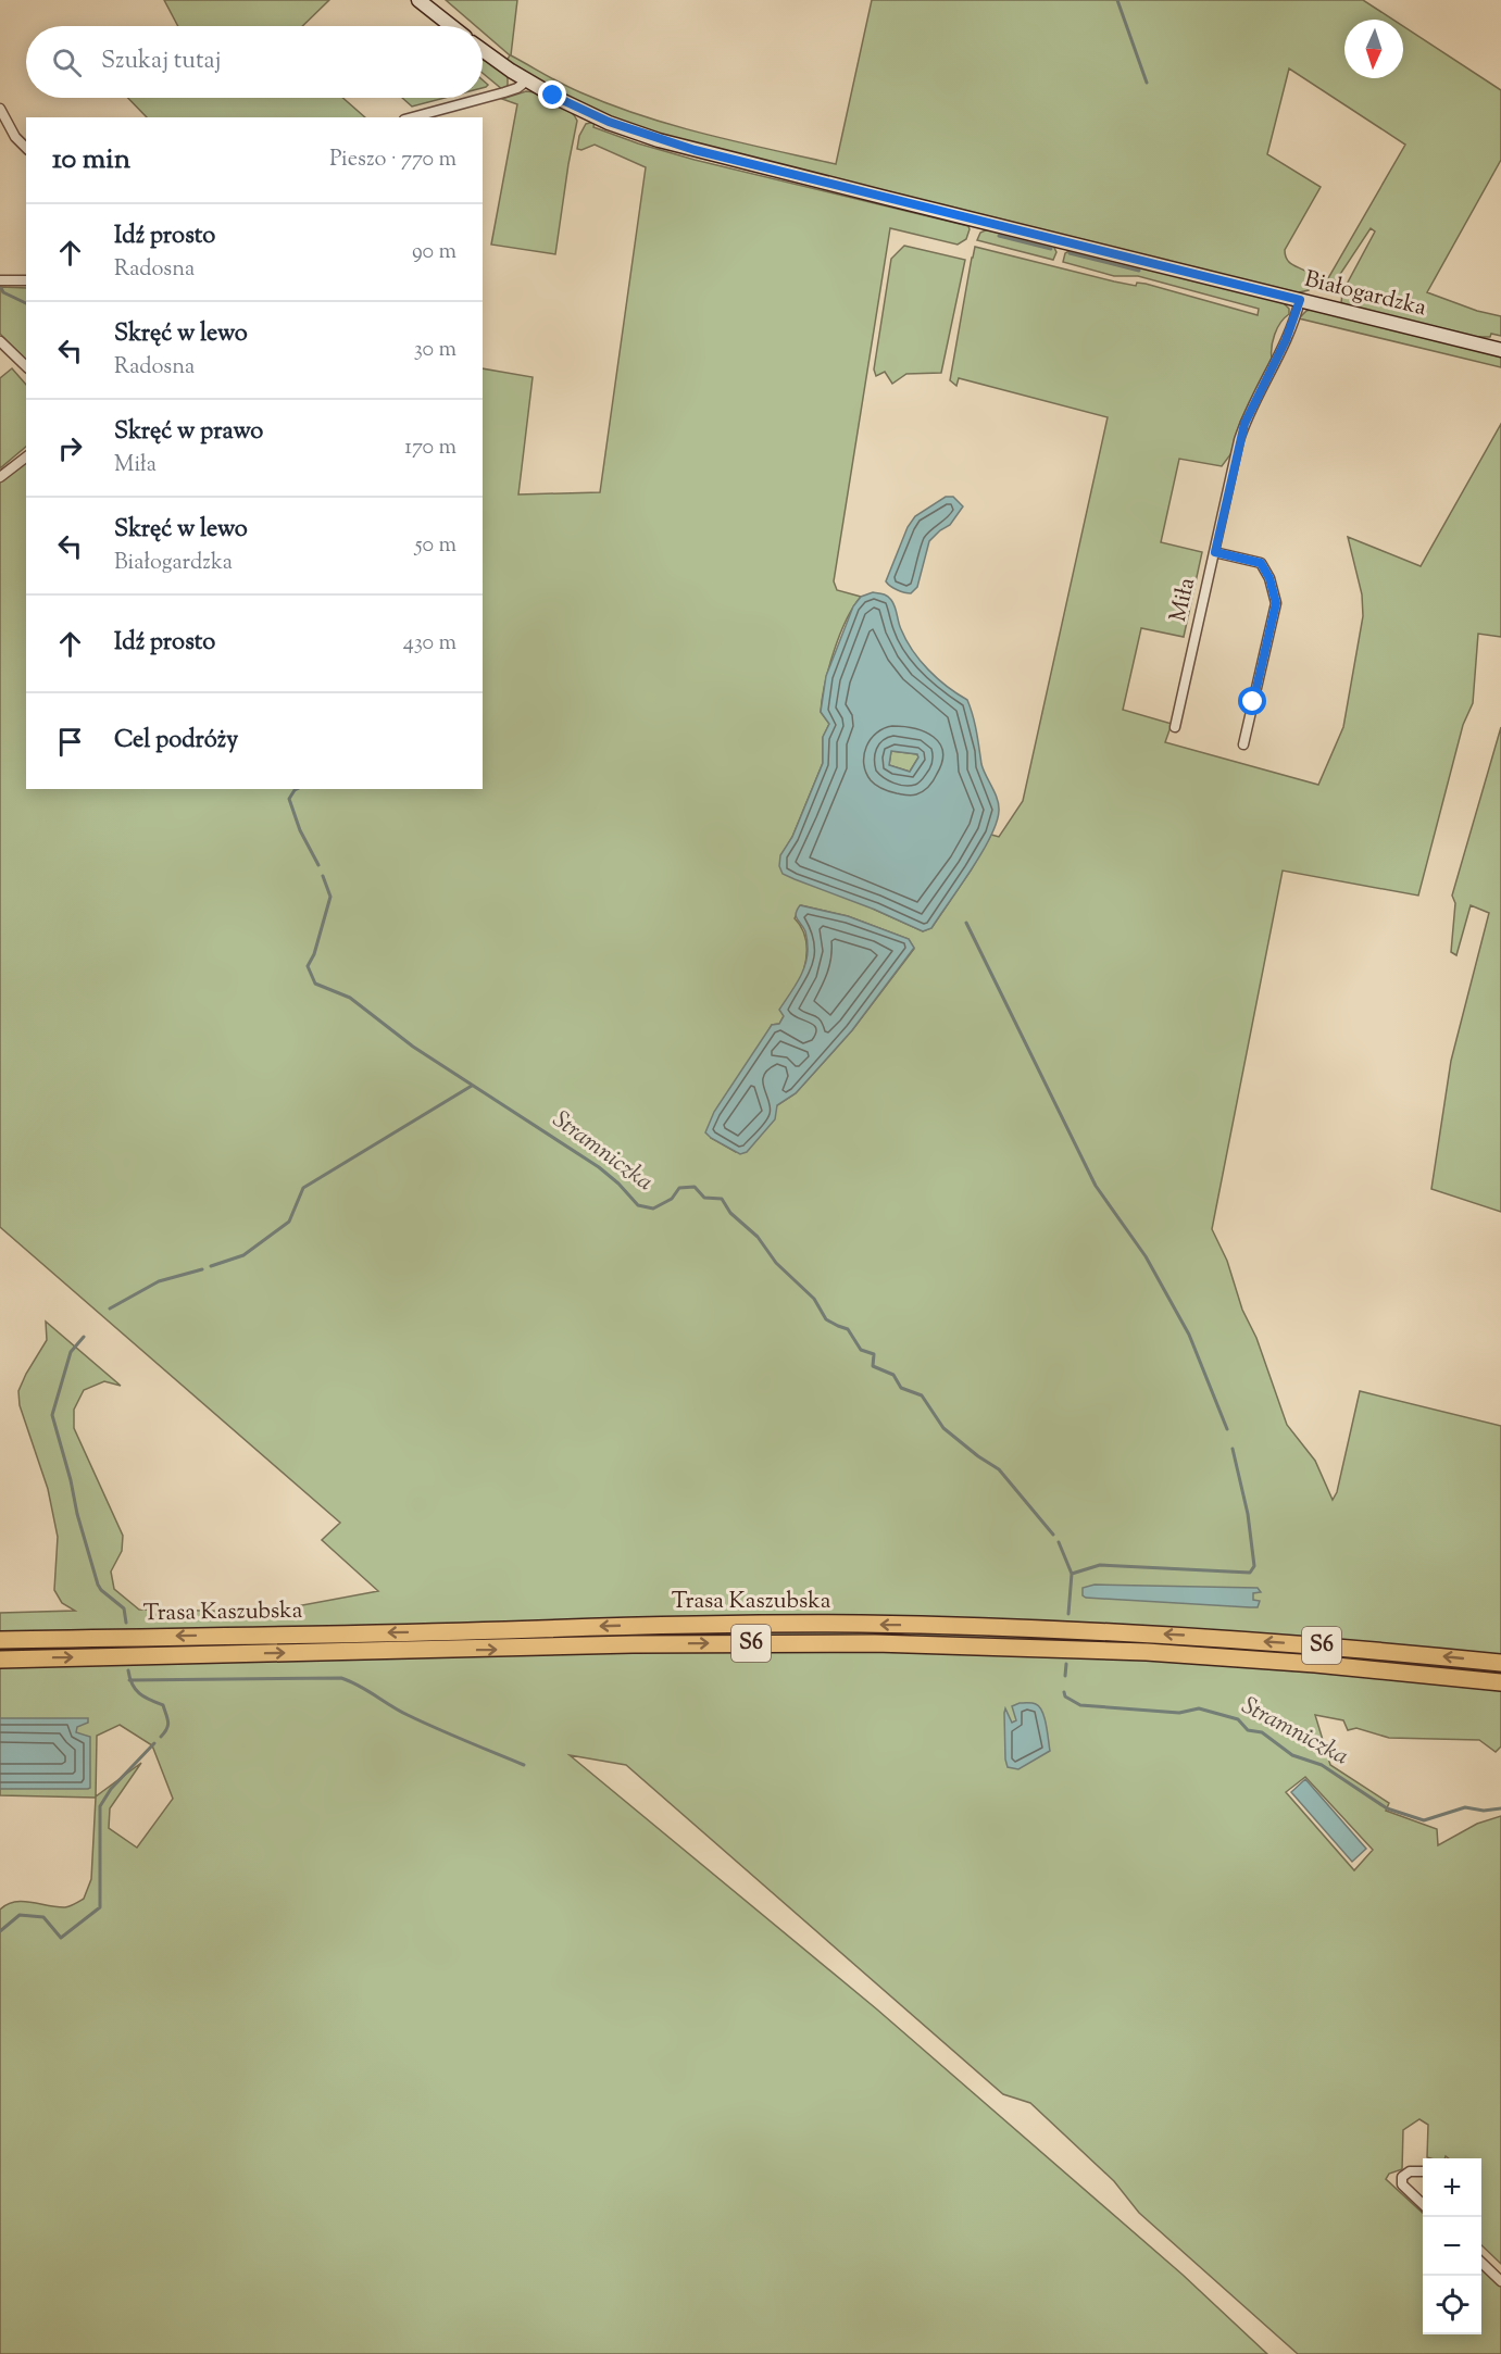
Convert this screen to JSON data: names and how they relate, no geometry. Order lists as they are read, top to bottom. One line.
{"streets":{"highway":["Trasa Kaszubska","S6"],"main road":["Białogardzka"],"street":["Miła"]},"crossings":[["Białogardzka","Miła"]],"water":["Stramniczka"],"north":"bottom","page":{"search":"Szukaj tutaj","heading":["10 min","Pieszo · 770 m"],"list":[["Idź prosto","Radosna","90 m"],["Skręć w lewo","Radosna","30 m"],["Skręć w prawo","Miła","170 m"],["Skręć w lewo","Białogardzka","50 m"],["Idź prosto","430 m"],"Cel podróży"],"map_buttons":["+","−"]}}
